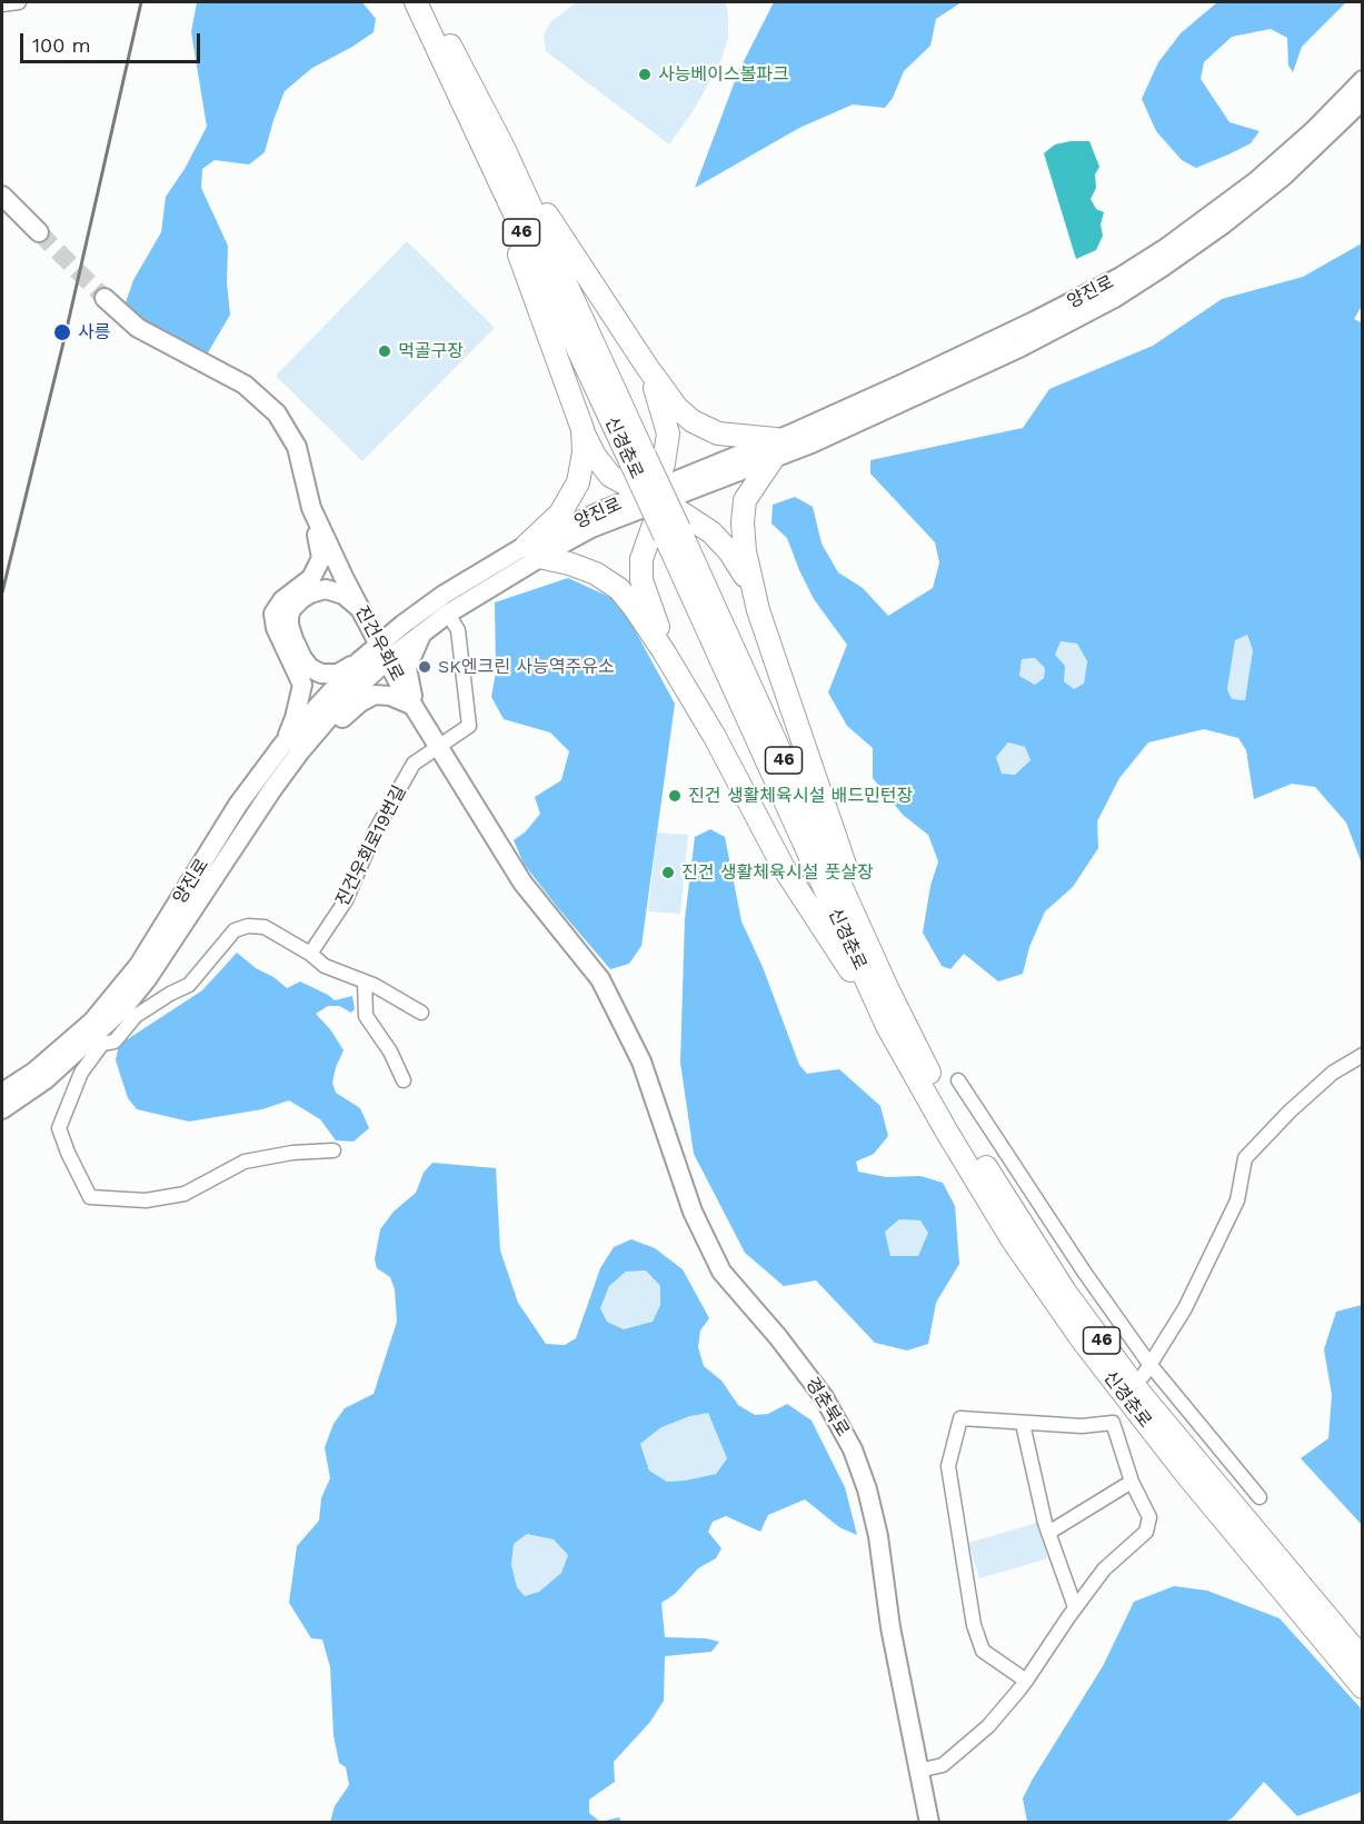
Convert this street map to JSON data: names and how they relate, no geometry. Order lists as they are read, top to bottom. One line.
{"streets":{"highway":["46","신경춘로"],"main road":["양진로","진건우회로","경춘북로"],"street":["진건우회로19번길"]},"crossings":[["양진로","진건우회로"],["양진로","진건우회로19번길"],["진건우회로","진건우회로19번길"],["진건우회로","경춘북로"]],"places":["사능베이스볼파크","사릉","먹골구장","SK엔크린 사능역주유소","진건 생활체육시설 배드민턴장","진건 생활체육시설 풋살장"],"scale_bar":"100 m"}
